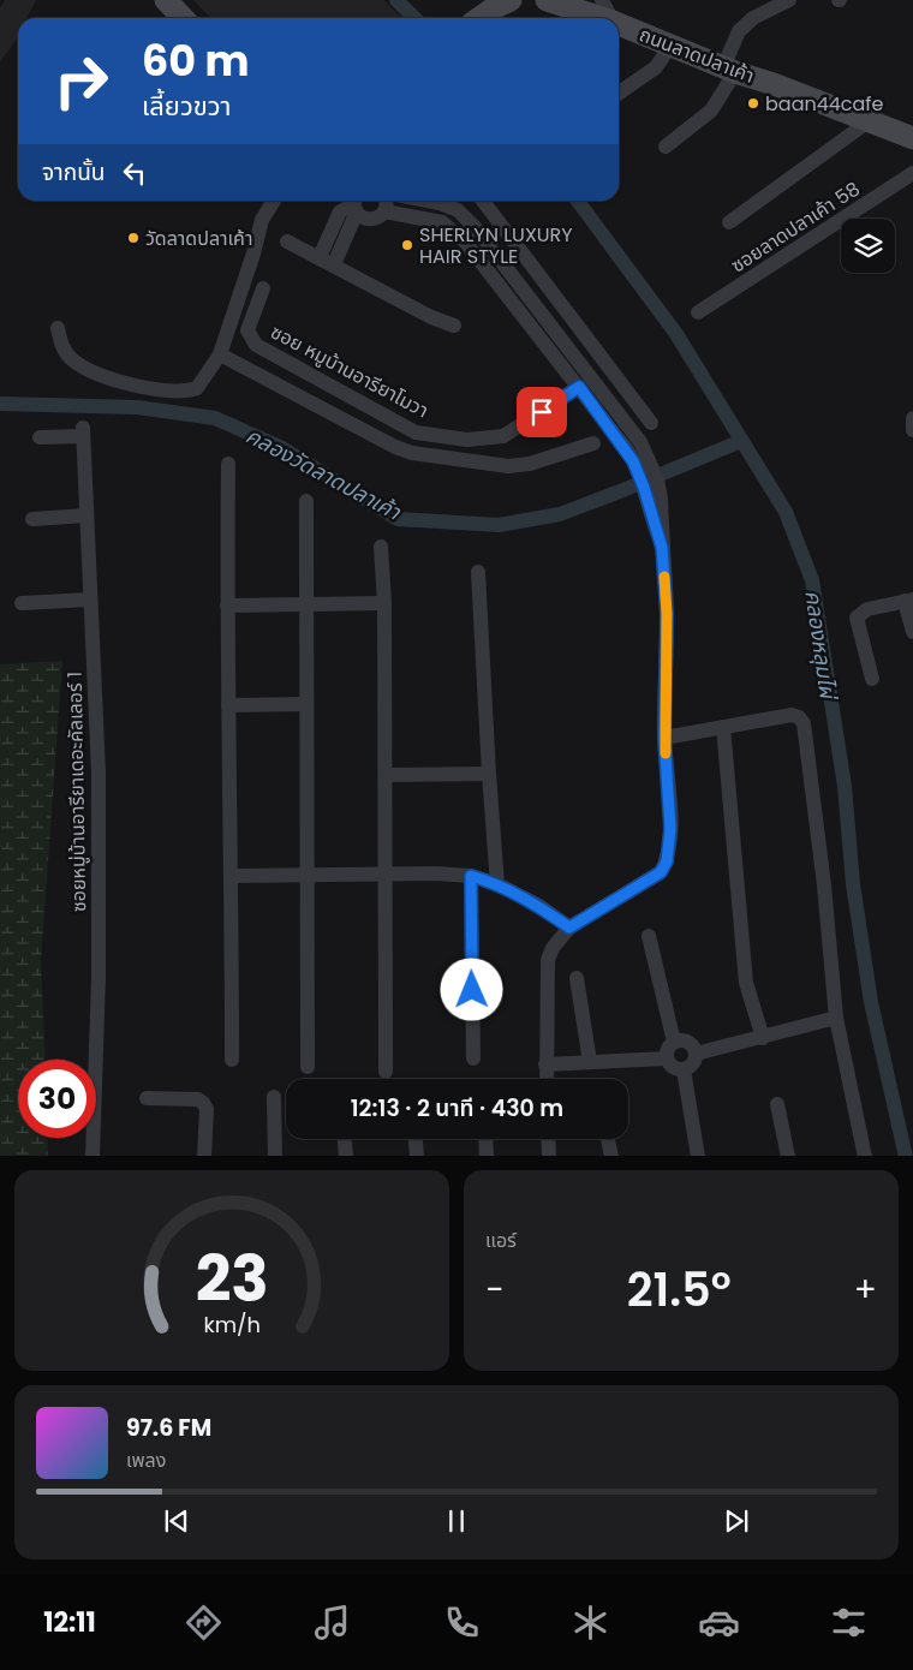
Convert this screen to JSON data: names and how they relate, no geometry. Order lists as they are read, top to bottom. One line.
{"streets":{"main road":["ถนนลาดปลาเค้า"],"street":["ซอยลาดปลาเค้า 58","ซอย หมูบ้านอารียาโมวา","ซอยหมู่บ้านอารียาเดอะคัลเลอร์ 1"]},"water":["คลองวัดลาดปลาเค้า","คลองหลุมไผ่"],"places":["baan44cafe","วัดลาดปลาเค้า","SHERLYN LUXURY HAIR STYLE"],"page":{"turn":["60 m","เลี้ยวขวา"],"then":"จากนั้น","limit":"30","trip":"12:13 · 2 นาที · 430 m","tile":"แอร์","heat":["−","21.5°","+"],"song":["97.6 FM","เพลง"],"tabs":"12:11","gauge":["23","km/h"]}}
